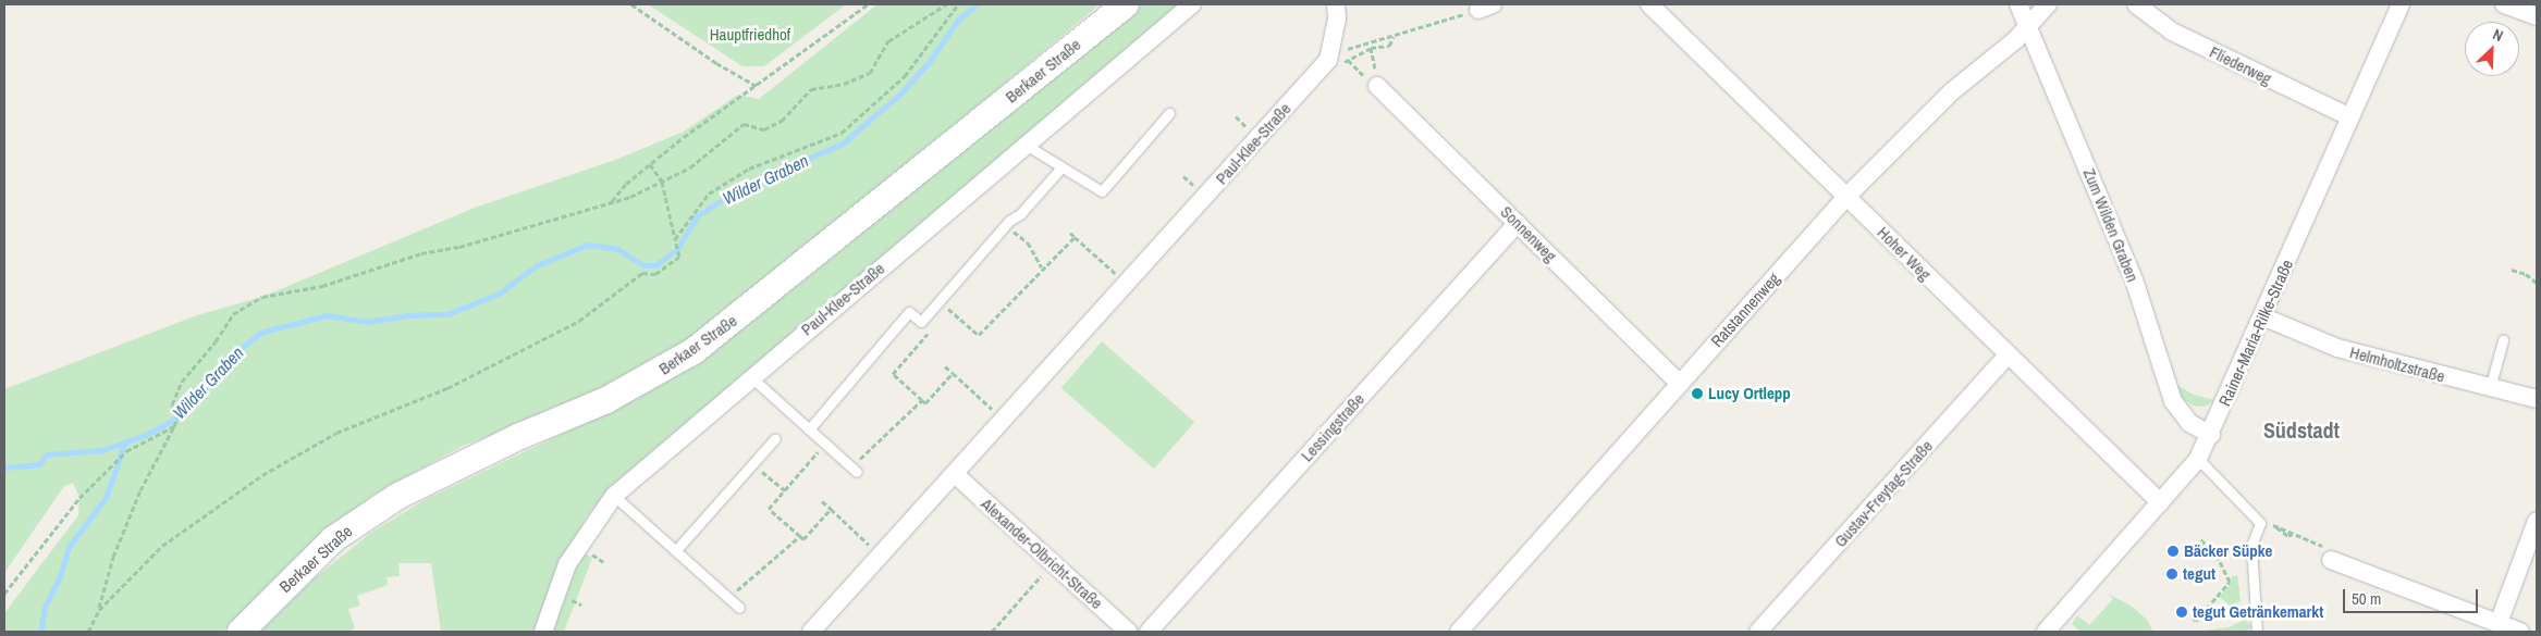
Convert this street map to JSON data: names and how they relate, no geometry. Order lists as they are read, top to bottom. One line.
{"streets":{"main road":["Berkaer Straße"],"street":["Fliederweg","Paul-Klee-Straße","Zum Wilden Graben","Sonnenweg","Hoher Weg","Ratstannenweg","Rainer-Maria-Rilke-Straße","Helmholtzstraße","Lessingstraße","Gustav-Freytag-Straße","Alexander-Olbricht-Straße"]},"crossings":[["Fliederweg","Rainer-Maria-Rilke-Straße"],["Paul-Klee-Straße","Alexander-Olbricht-Straße"],["Zum Wilden Graben","Ratstannenweg"],["Zum Wilden Graben","Rainer-Maria-Rilke-Straße"],["Sonnenweg","Ratstannenweg"],["Sonnenweg","Lessingstraße"],["Hoher Weg","Ratstannenweg"],["Hoher Weg","Rainer-Maria-Rilke-Straße"],["Hoher Weg","Gustav-Freytag-Straße"],["Rainer-Maria-Rilke-Straße","Helmholtzstraße"]],"districts":["Südstadt"],"water":["Wilder Graben"],"parks":["Hauptfriedhof"],"places":["Lucy Ortlepp","Bäcker Süpke","tegut","tegut Getränkemarkt"],"scale_bar":"50 m","north":"top right"}
